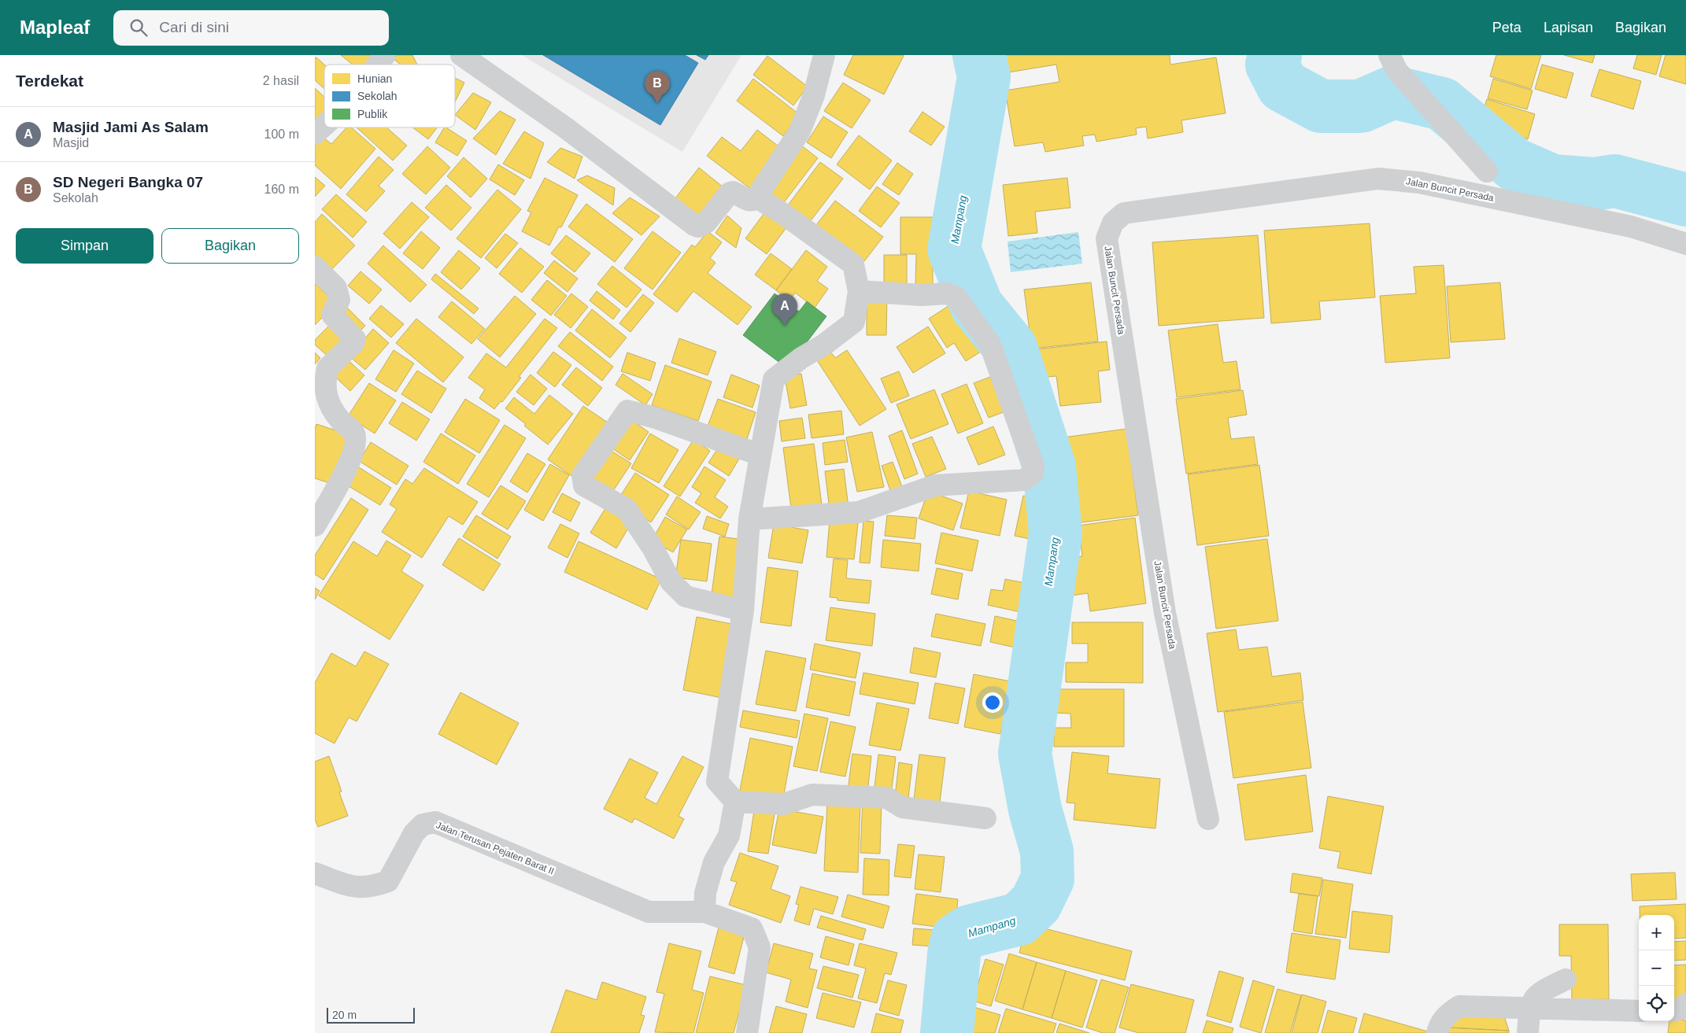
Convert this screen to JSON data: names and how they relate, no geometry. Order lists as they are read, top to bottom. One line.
{"streets":{"street":["Jalan Buncit Persada","Jalan Terusan Pejaten Barat II"]},"water":["Mampang"],"legend":["Hunian","Sekolah","Publik"],"scale_bar":"20 m","page":{"header":"Mapleaf","search":"Cari di sini","nav":["Peta","Lapisan","Bagikan"],"heading":["Terdekat","2 hasil"],"pins":["B","A"],"list":[{"mark":"A","name":"Masjid Jami As Salam","note":"Masjid","value":"100 m"},{"mark":"B","name":"SD Negeri Bangka 07","note":"Sekolah","value":"160 m"}],"buttons":["Simpan","Bagikan"],"map_buttons":["+","−"],"scale":"20 m"}}
